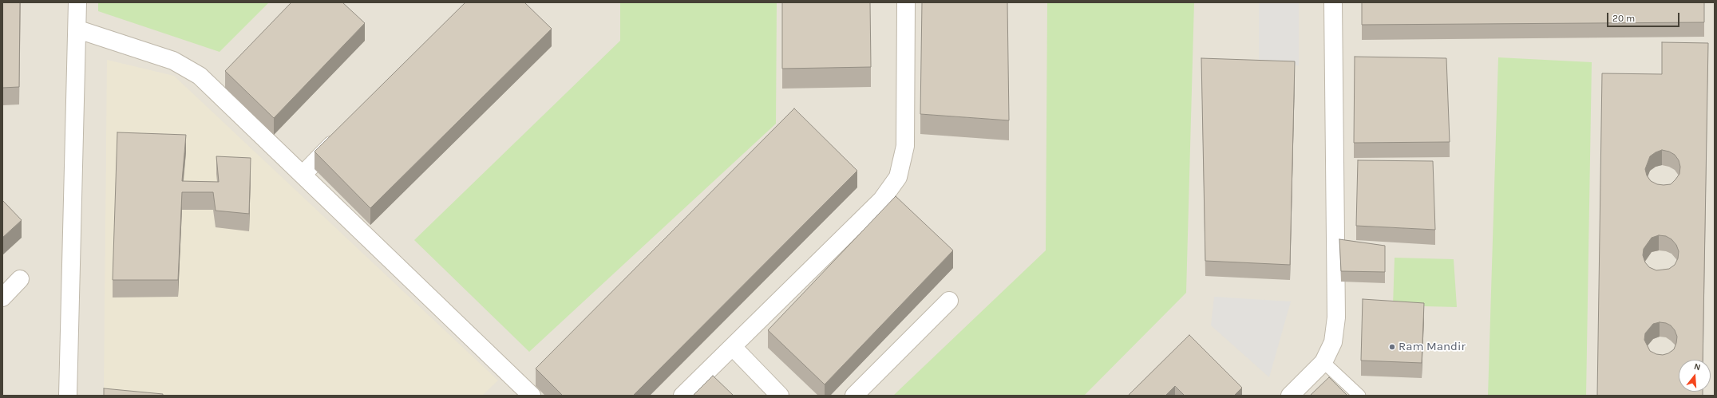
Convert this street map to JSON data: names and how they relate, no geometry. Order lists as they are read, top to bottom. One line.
{"places":["Ram Mandir"],"scale_bar":"20 m","north":"top"}
